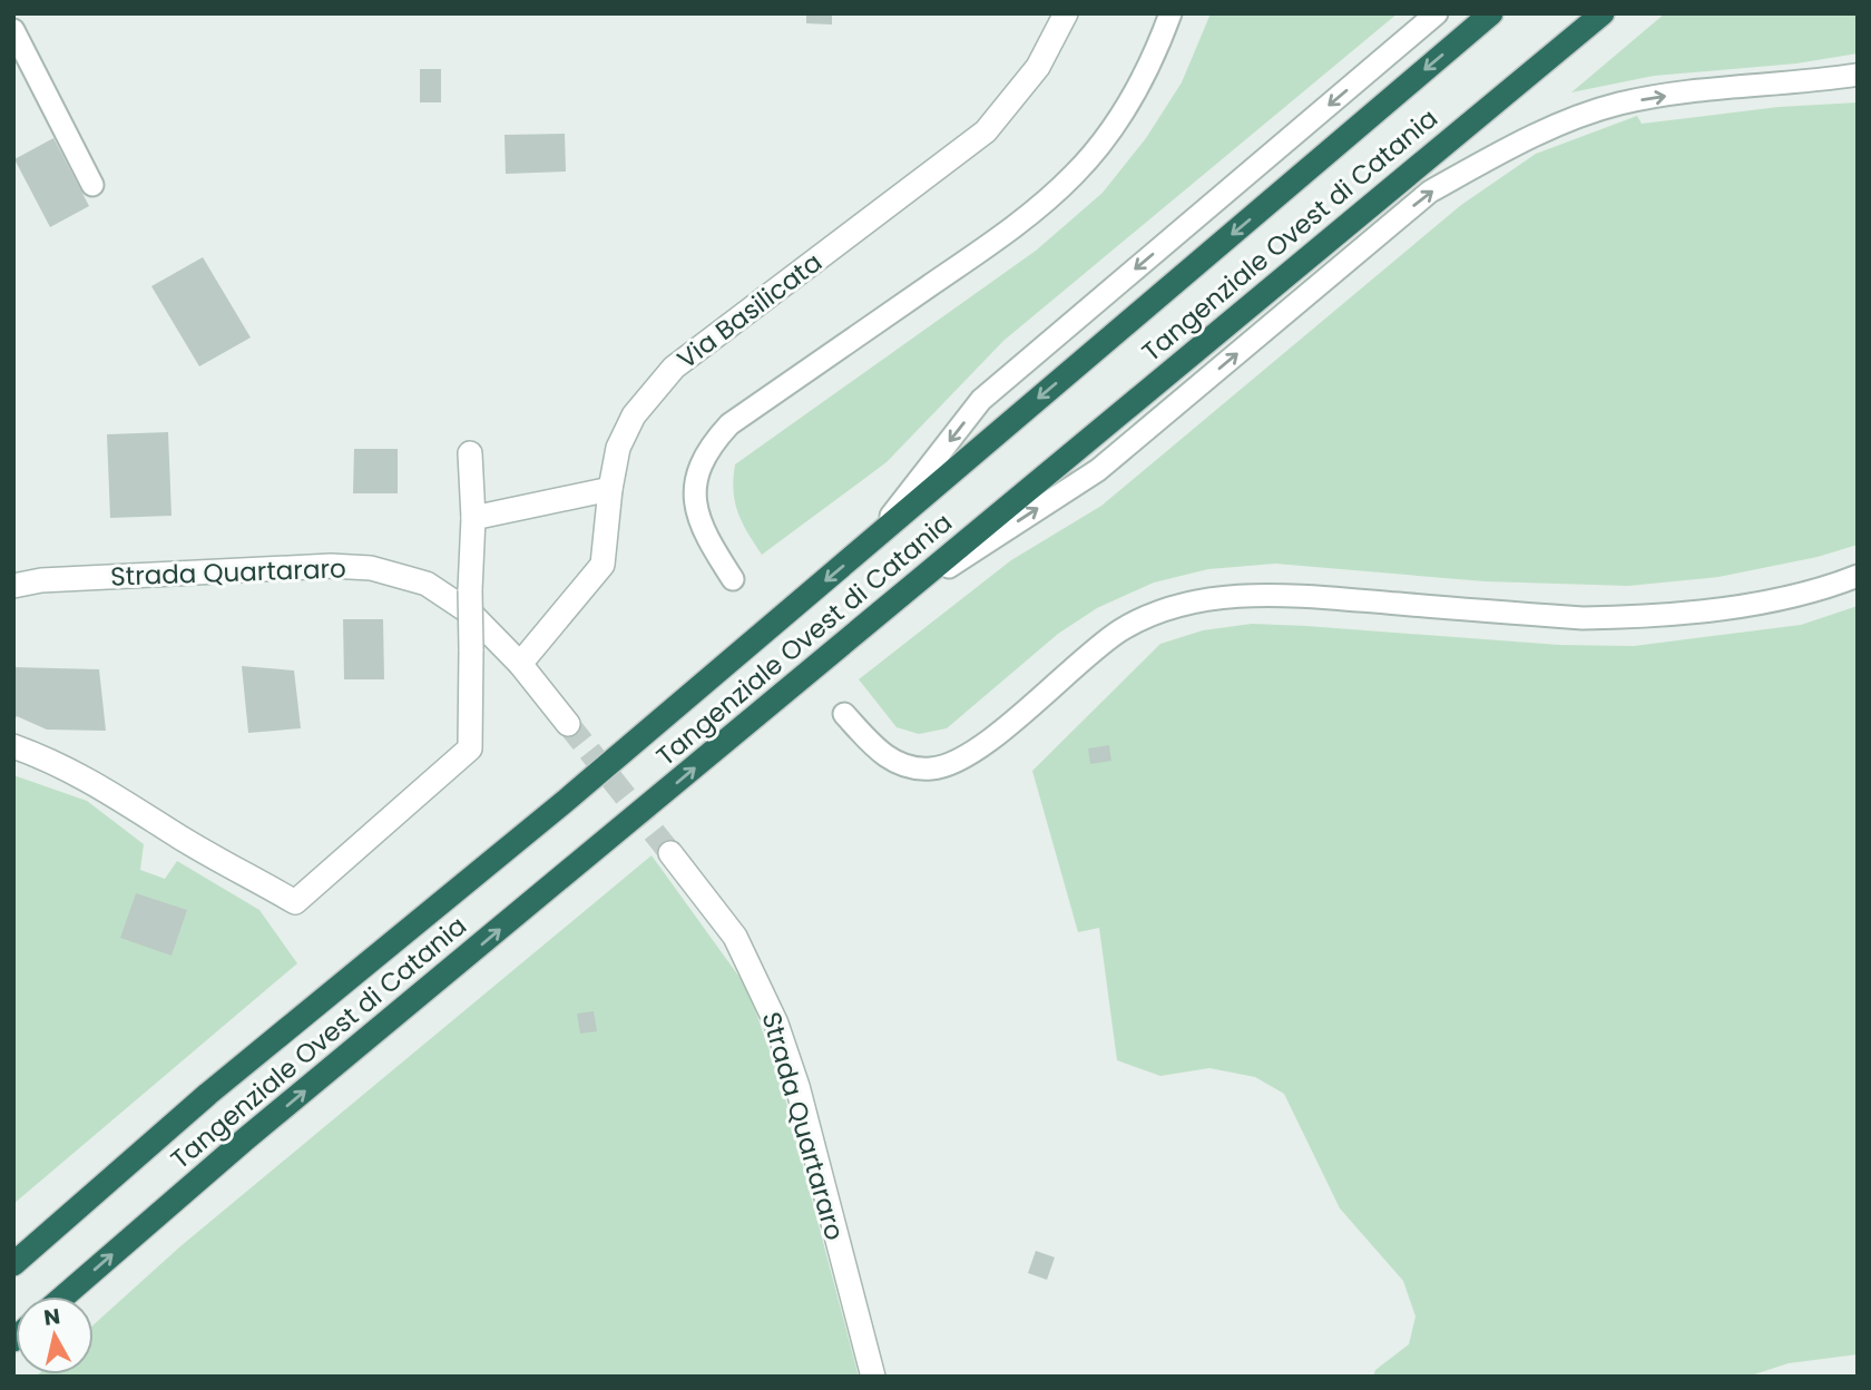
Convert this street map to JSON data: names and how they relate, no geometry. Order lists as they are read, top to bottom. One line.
{"streets":{"highway":["Tangenziale Ovest di Catania"],"street":["Via Basilicata","Strada Quartararo"]},"crossings":[["Via Basilicata","Strada Quartararo"]],"north":"top"}
